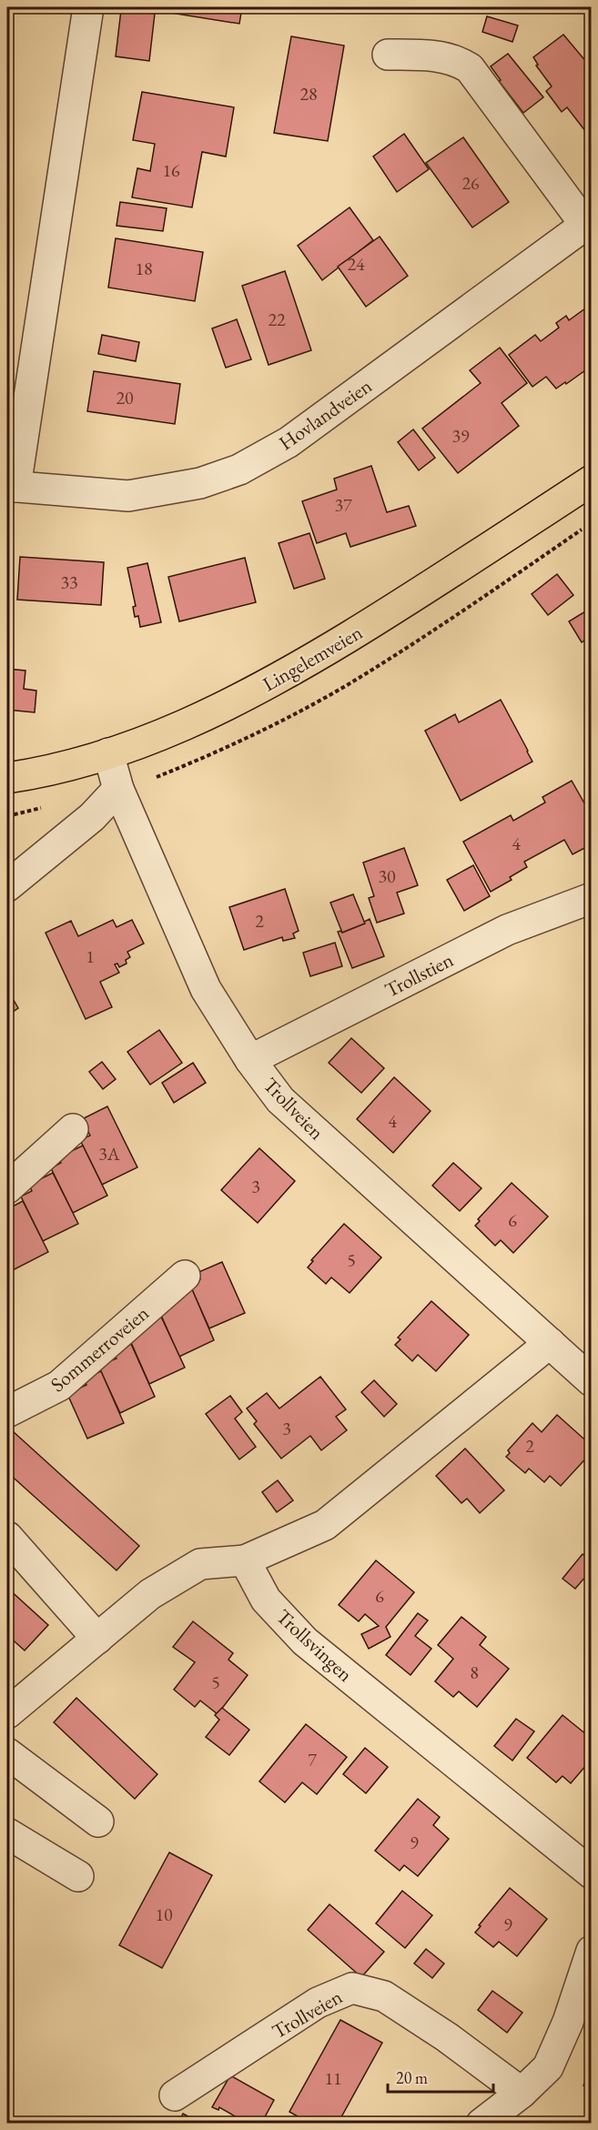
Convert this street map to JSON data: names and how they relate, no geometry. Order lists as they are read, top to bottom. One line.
{"streets":{"main road":["Lingelemveien"],"street":["Hovlandveien","Trollstien","Trollveien","Sommerroveien","Trollsvingen"]},"crossings":[["Lingelemveien","Trollveien"],["Trollstien","Trollveien"]],"house_numbers":["28","16","26","24","18","22","20","39","37","33","4","30","2","1","4","3A","3","6","5","3","2","6","8","5","7","9","10","9","11"],"scale_bar":"20 m"}
